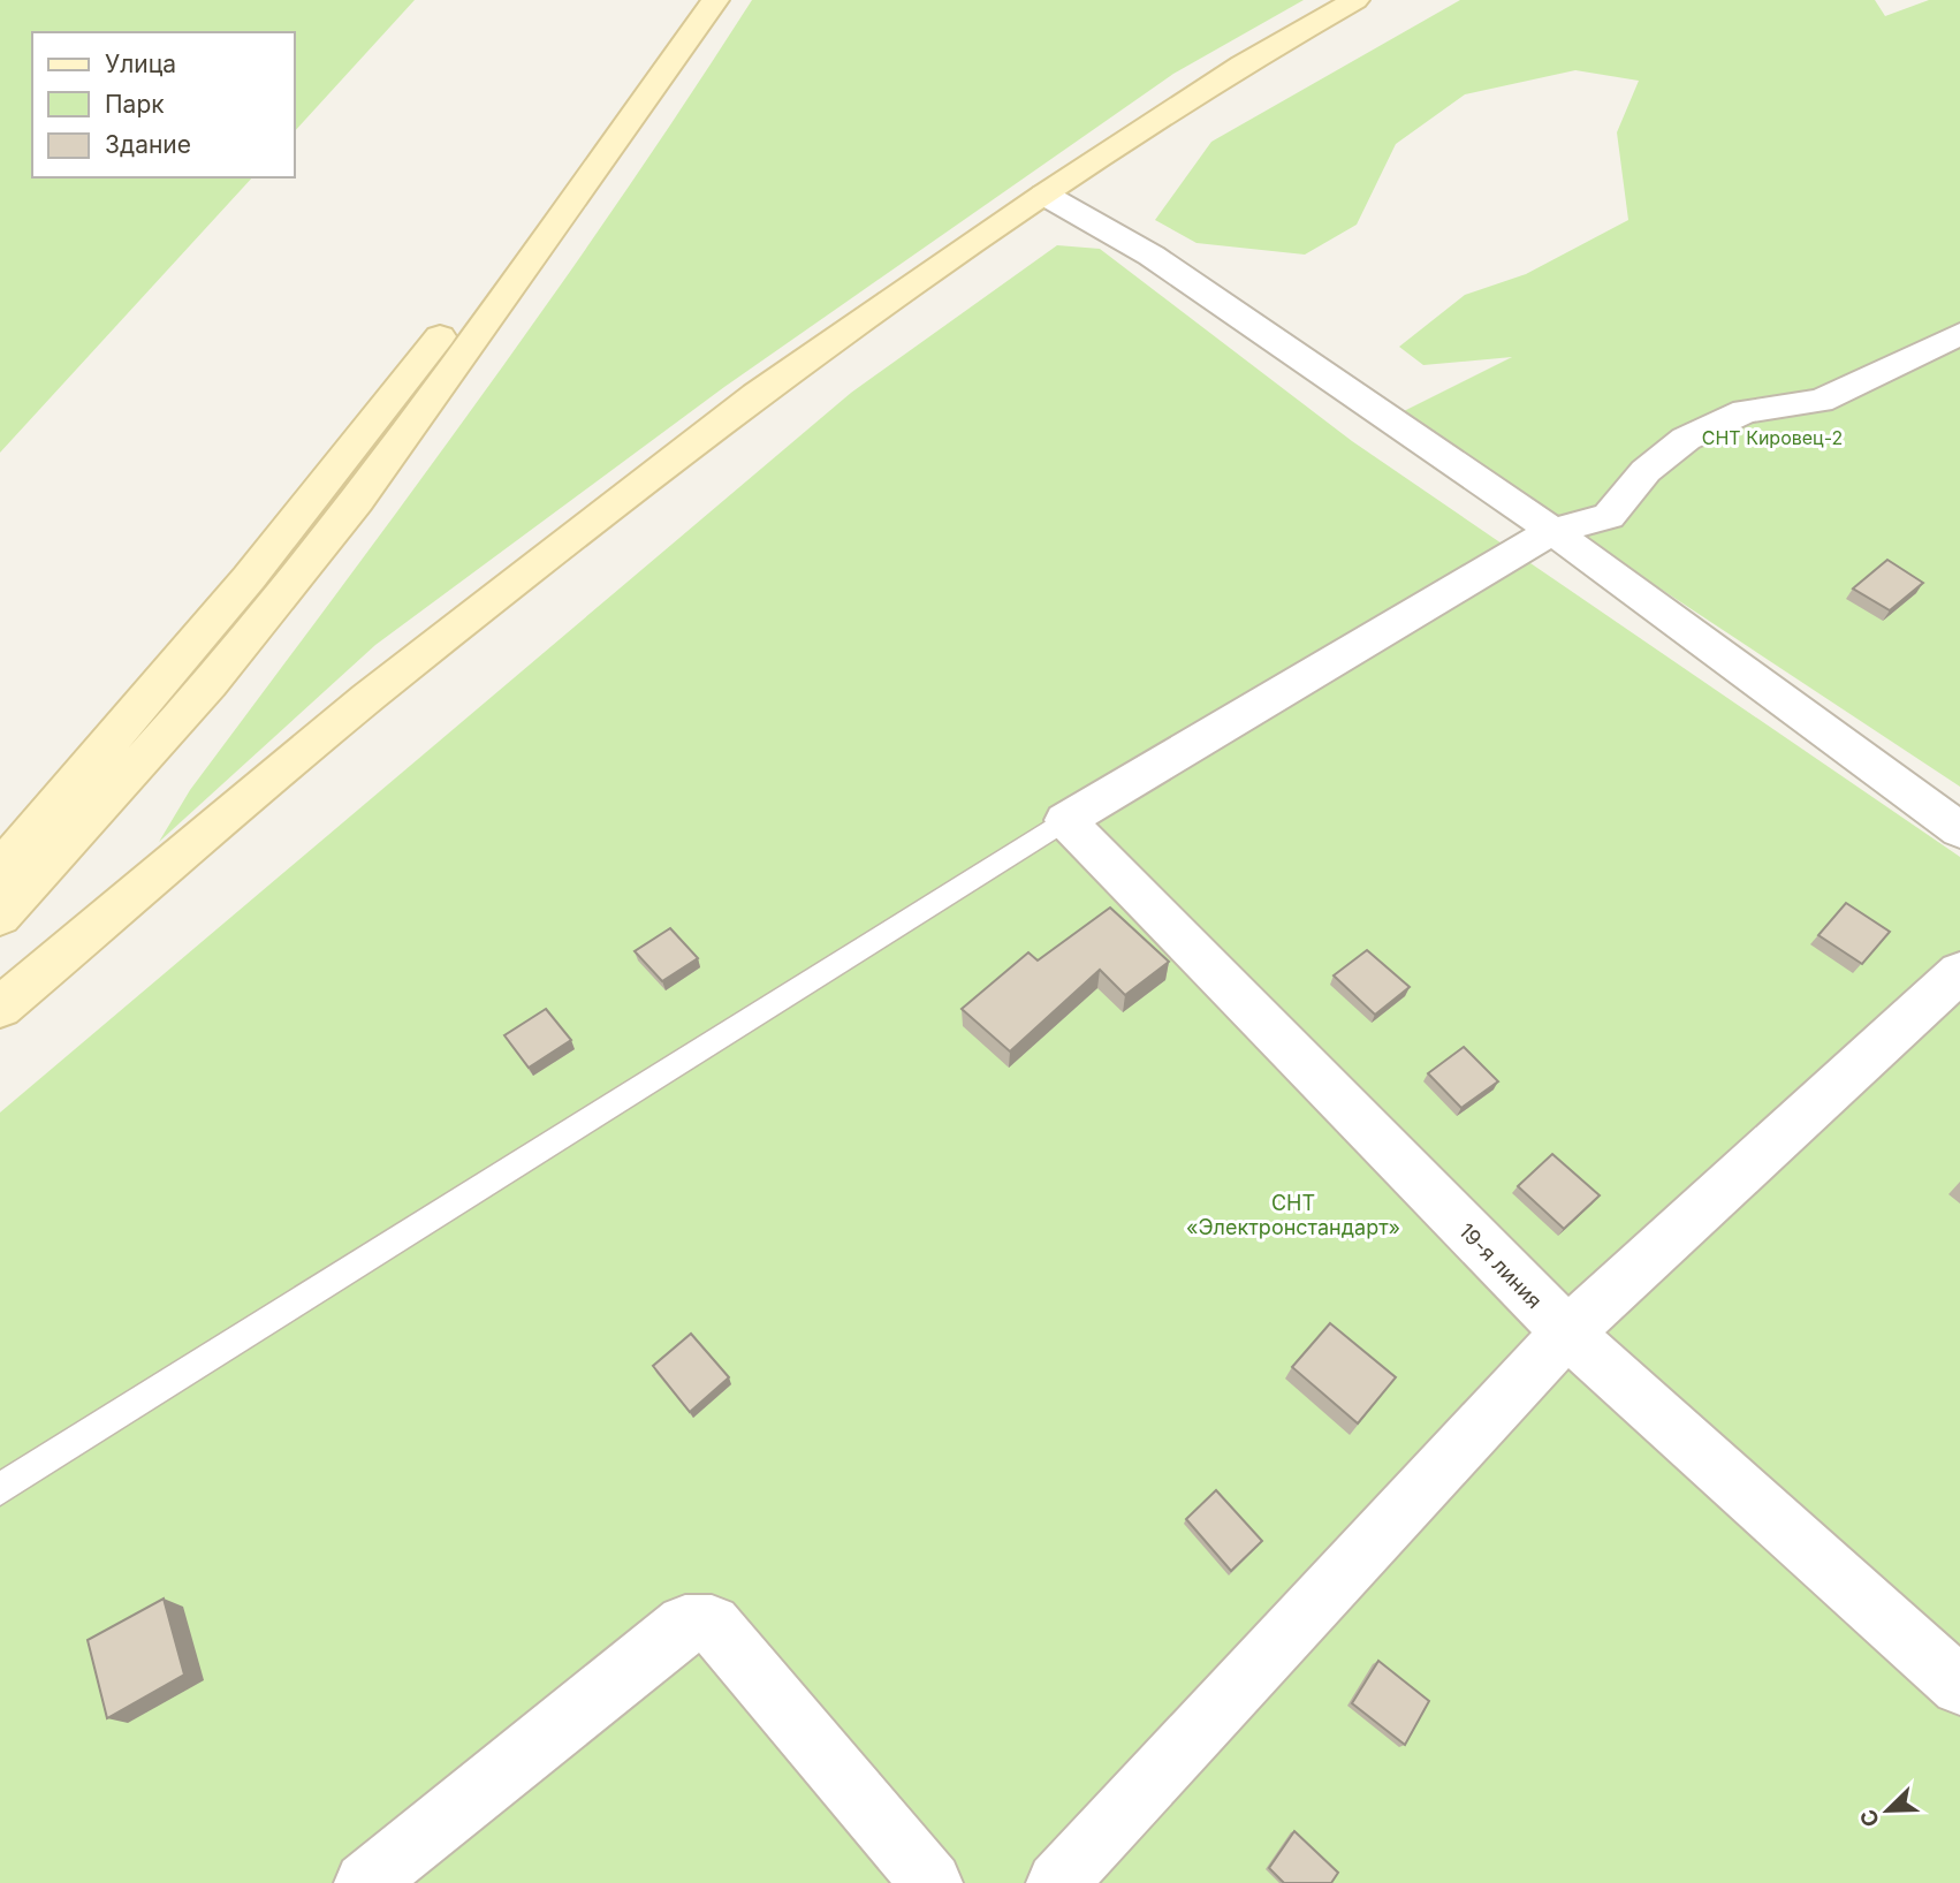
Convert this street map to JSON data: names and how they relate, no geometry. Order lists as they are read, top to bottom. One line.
{"streets":{"street":["19-я линия"]},"parks":["СНТ Кировец-2","СНТ «Электронстандарт»"],"legend":["Улица","Парк","Здание"],"north":"bottom left"}
